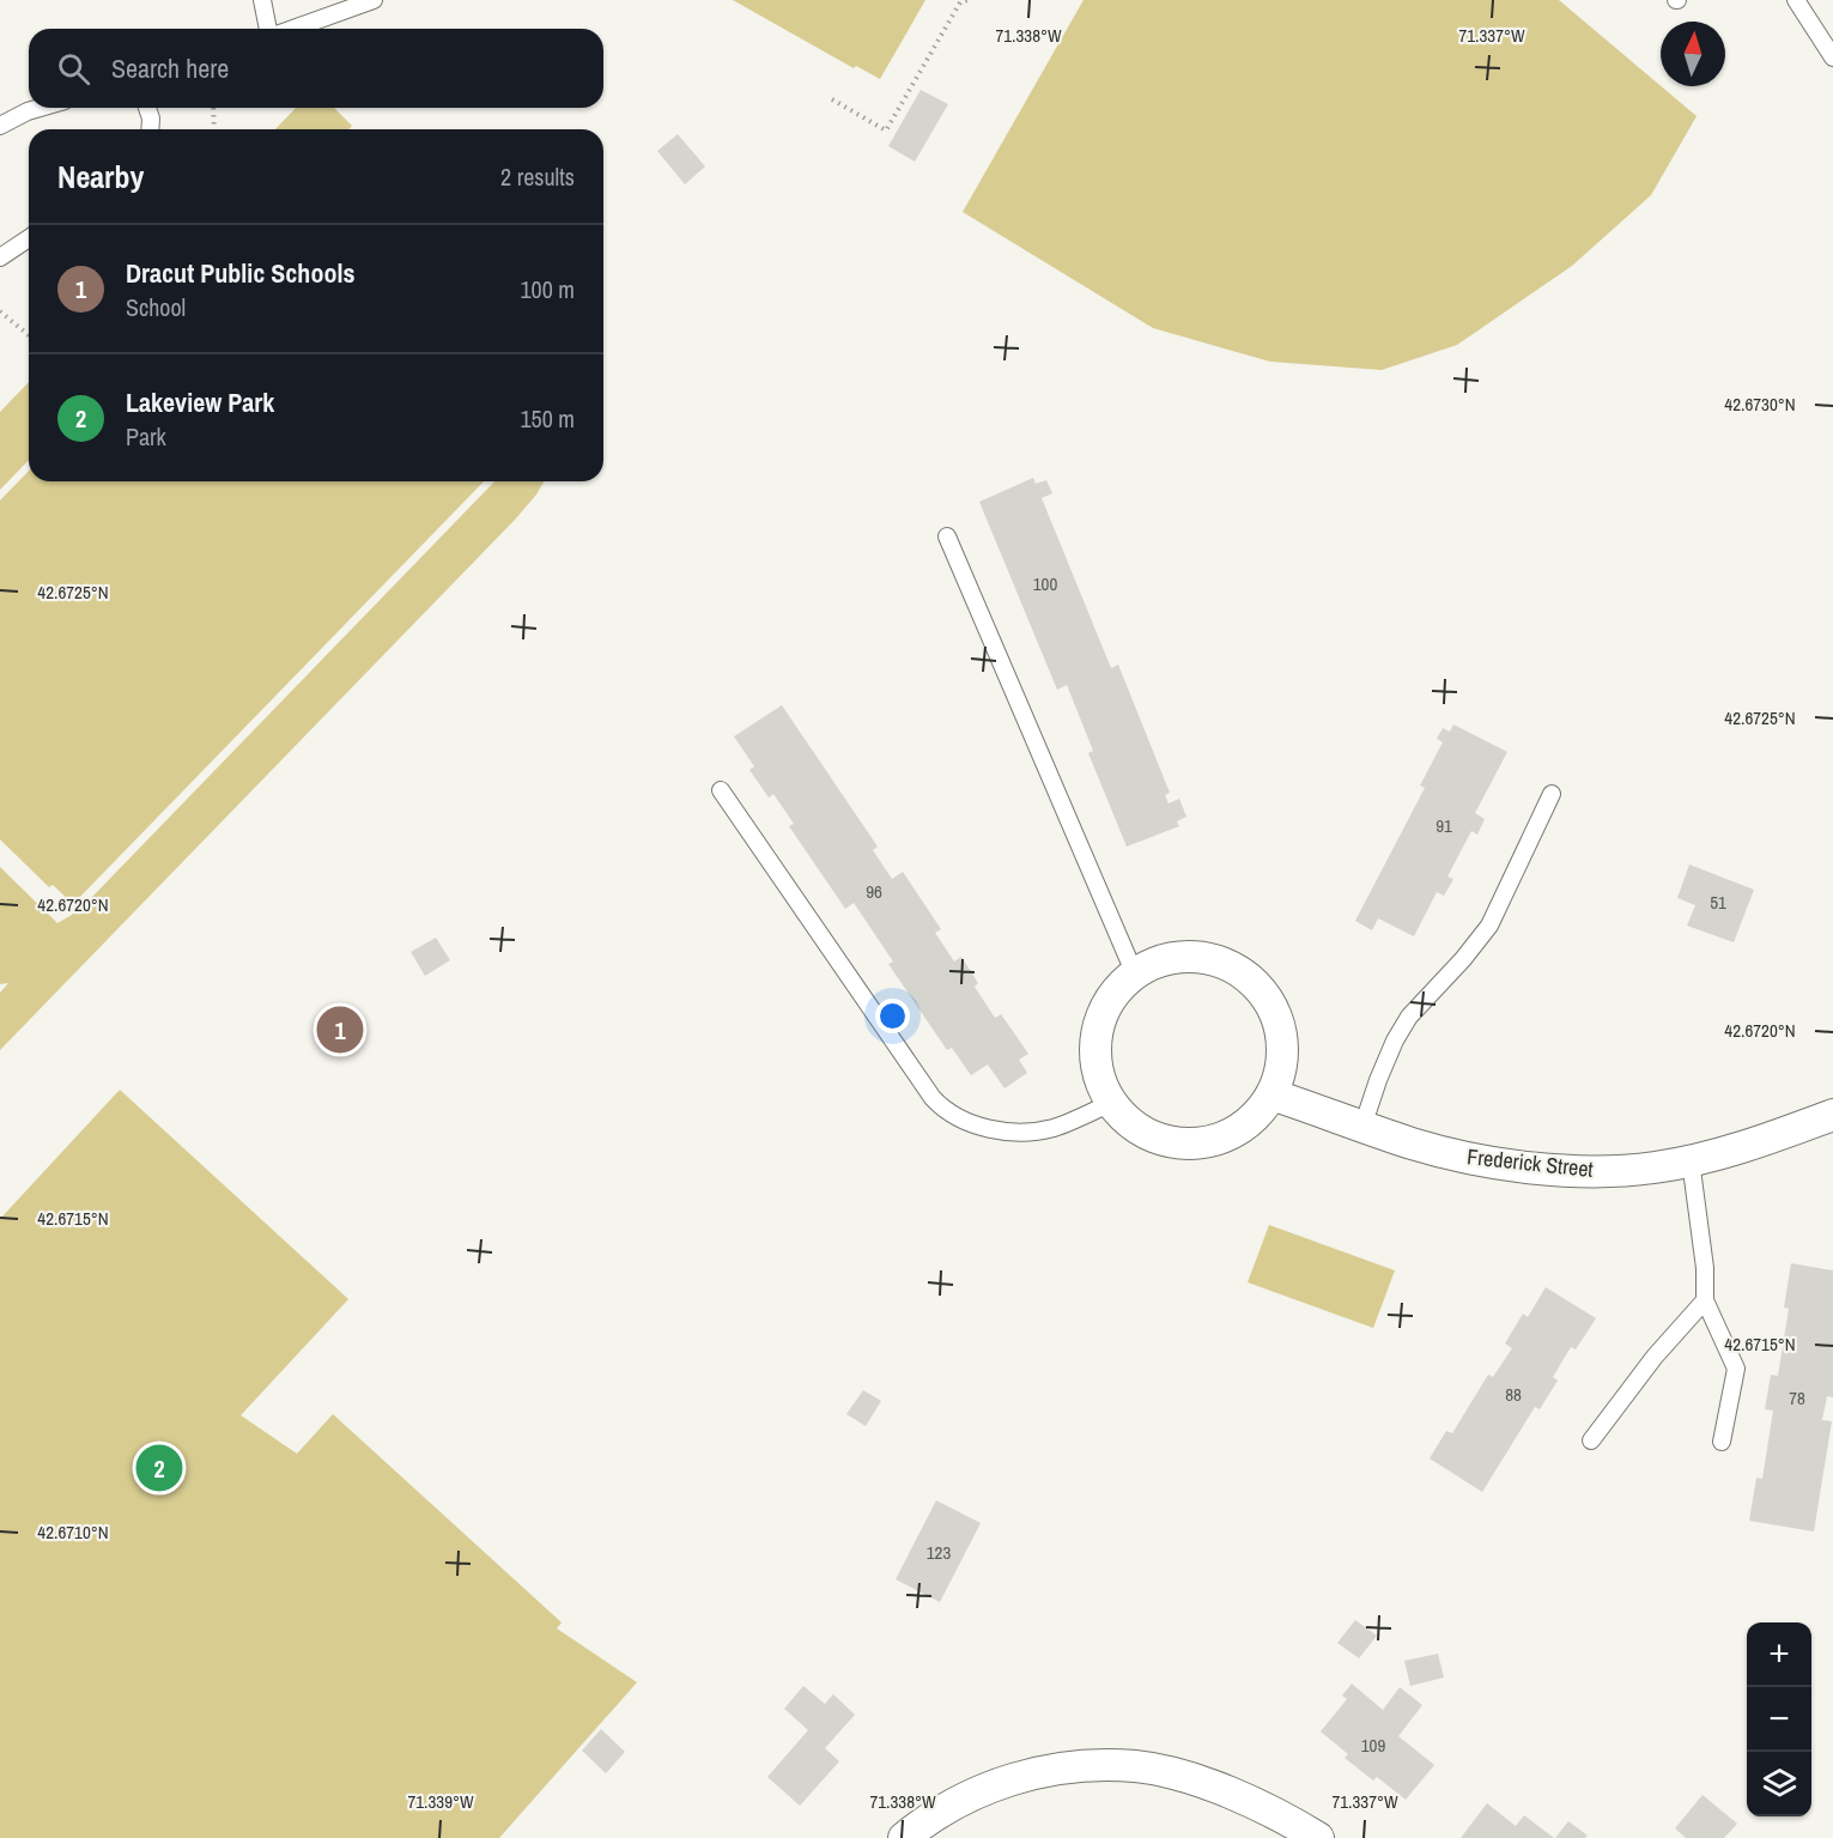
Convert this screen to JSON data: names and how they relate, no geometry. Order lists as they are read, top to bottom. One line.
{"streets":{"street":["Frederick Street"]},"house_numbers":["100","91","96","51","88","78","123","109"],"north":"top","page":{"search":"Search here","heading":["Nearby","2 results"],"list":[{"mark":"1","name":"Dracut Public Schools","note":"School","value":"100 m"},{"mark":"2","name":"Lakeview Park","note":"Park","value":"150 m"}],"pins":["1","2"],"map_buttons":["+","−"]},"coordinates":["71.338°W","71.337°W","42.6730°N","42.6725°N","42.6720°N","42.6715°N","42.6710°N","71.339°W"]}
